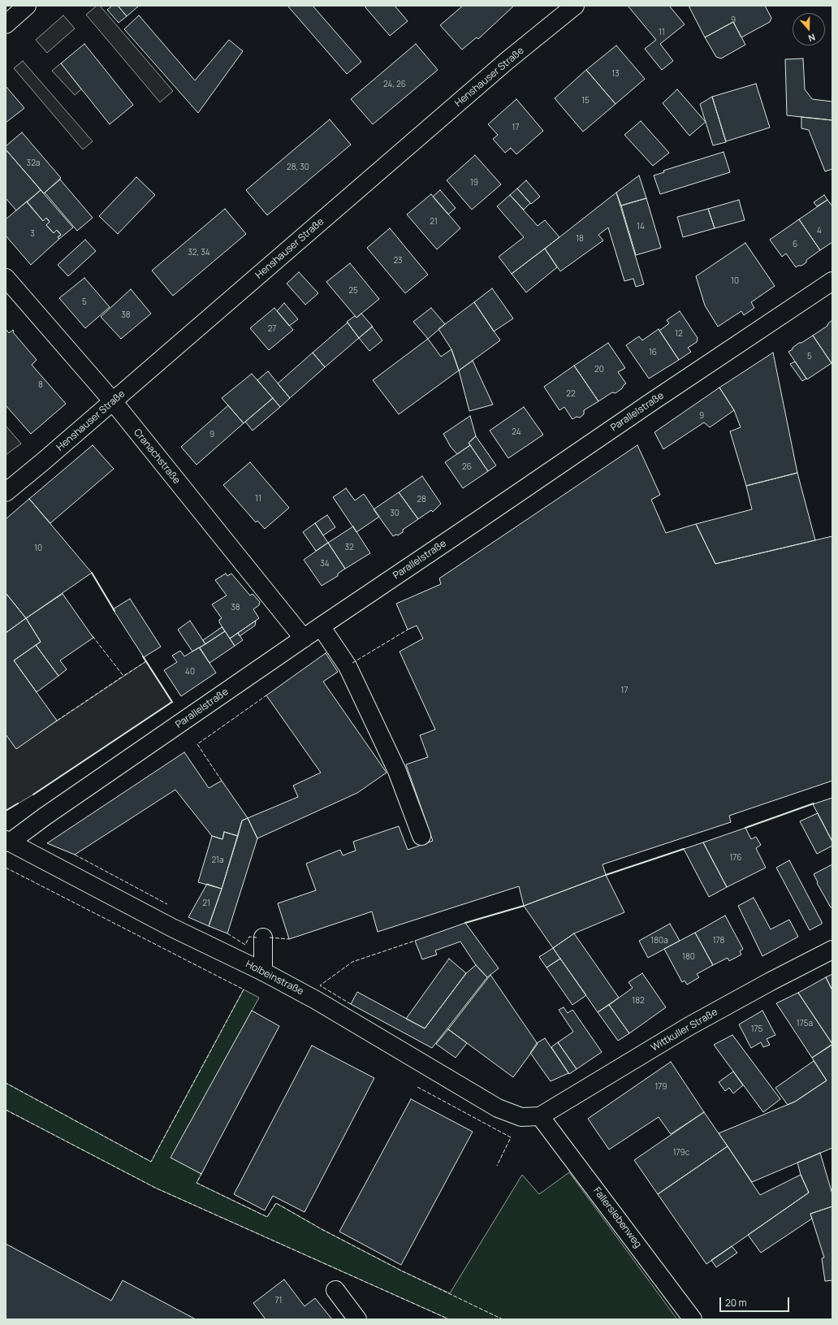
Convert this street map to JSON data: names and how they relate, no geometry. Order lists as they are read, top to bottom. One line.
{"streets":{"street":["Henshauser Straße","Parallelstraße","Cranachstraße","Holbeinstraße","Wittkuller Straße","Fallerslebenweg"]},"crossings":[["Henshauser Straße","Cranachstraße"],["Parallelstraße","Cranachstraße"],["Parallelstraße","Holbeinstraße"],["Holbeinstraße","Wittkuller Straße"],["Holbeinstraße","Fallerslebenweg"],["Wittkuller Straße","Fallerslebenweg"]],"house_numbers":["9","11","13","24, 26","15","17","32a","28, 30","19","21","14","4","3","18","6","32, 34","23","10","25","5","38","27","12","16","5","20","8","22","9","24","9","26","11","28","30","32","10","34","38","40","17","176","21a","21","180a","178","180","182","175a","175","179","179c","71"],"scale_bar":"20 m","north":"bottom"}
